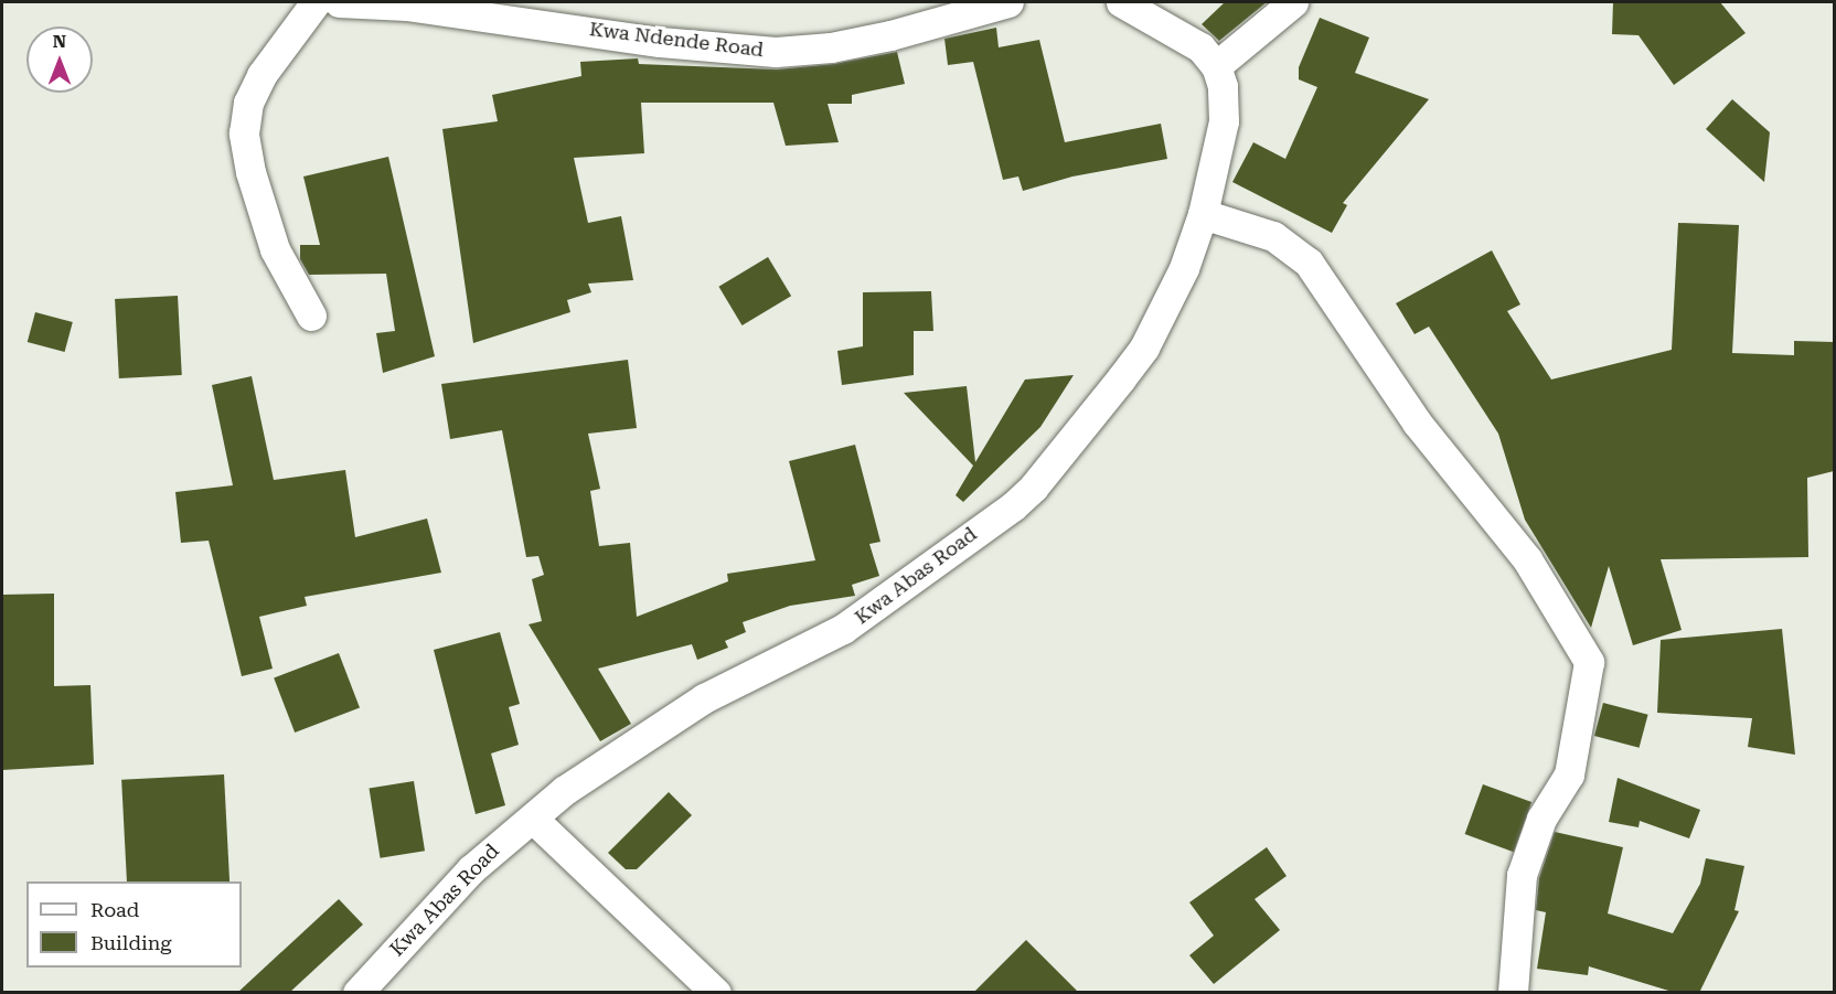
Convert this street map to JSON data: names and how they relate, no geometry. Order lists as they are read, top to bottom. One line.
{"streets":{"street":["Kwa Ndende Road","Kwa Abas Road"]},"legend":["Road","Building"],"north":"top"}
